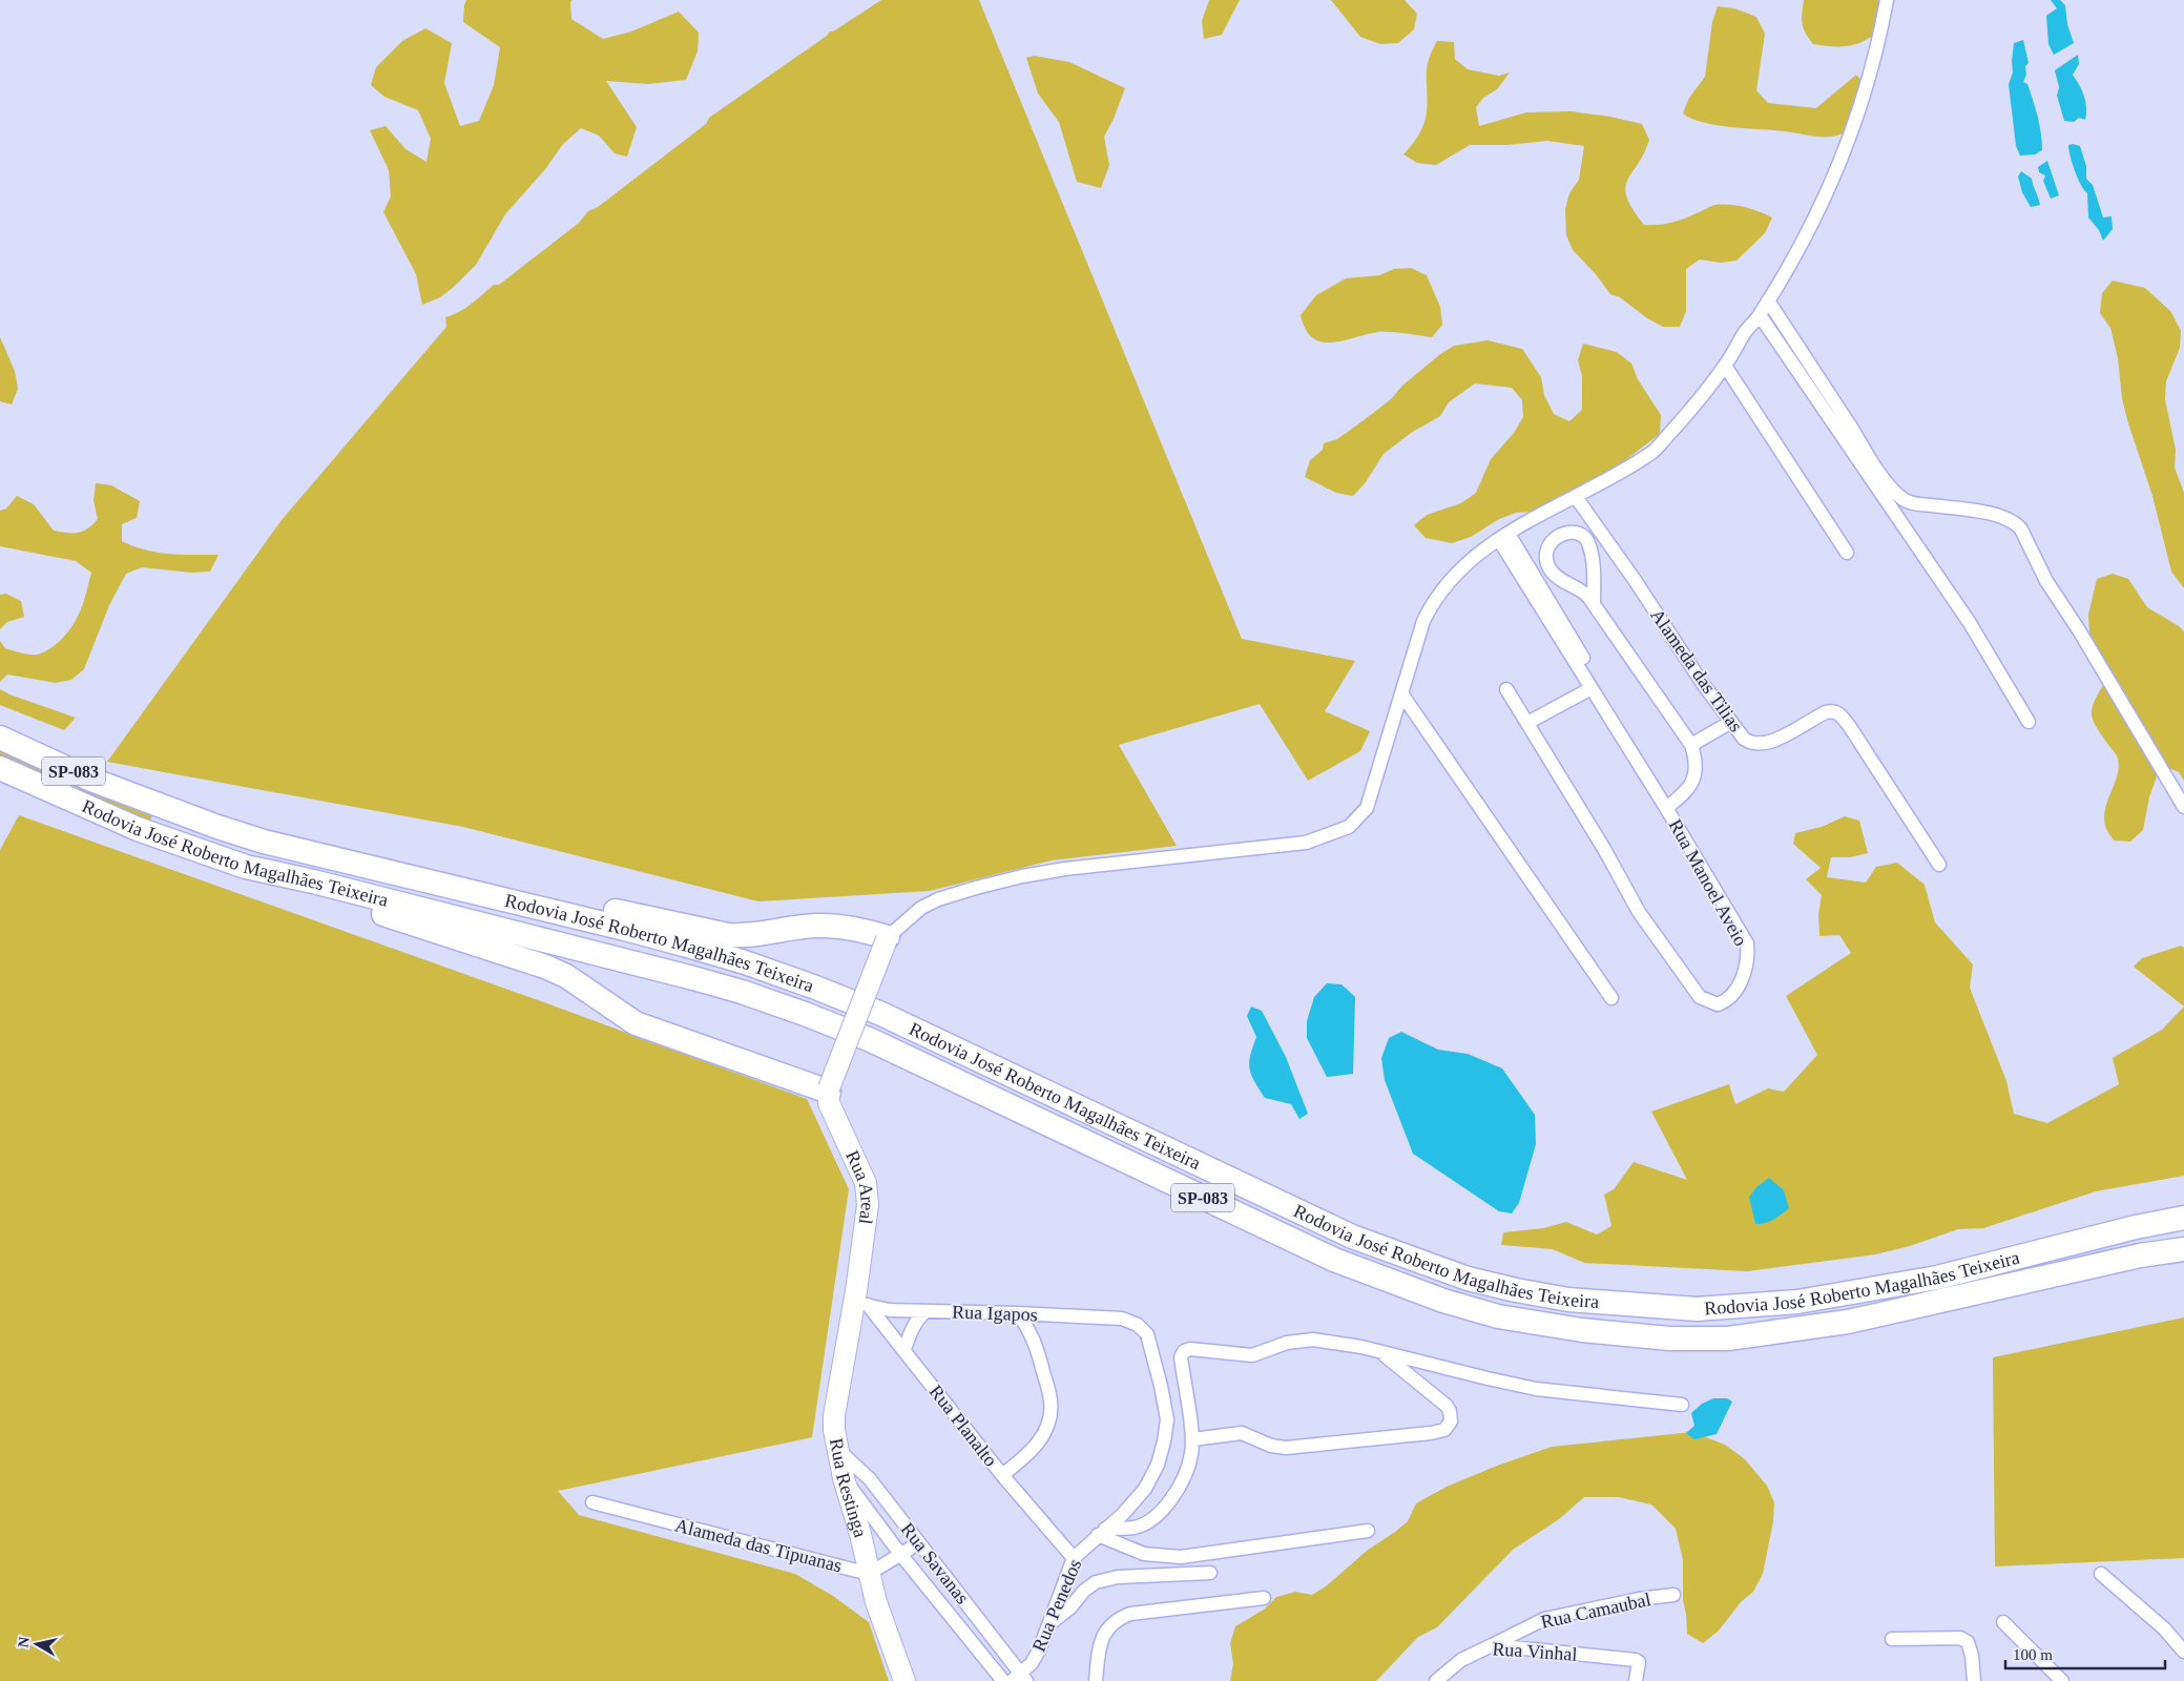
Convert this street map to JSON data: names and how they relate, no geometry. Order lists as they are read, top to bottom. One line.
{"streets":{"highway":["SP-083","Rodovia José Roberto Magalhães Teixeira"],"main road":["Rua Areal","Rua Restinga"],"street":["Alameda das Tilias","Rua Manoel Aveio","Rua Igapos","Rua Planalto","Alameda das Tipuanas","Rua Savanas","Rua Penedos","Rua Camaubal","Rua Vinhal"]},"crossings":[["Rua Areal","Rua Igapos"],["Rua Areal","Rua Planalto"],["Rua Areal","Rua Restinga"],["Rua Igapos","Rua Planalto"],["Rua Igapos","Rua Restinga"],["Rua Igapos","Rua Penedos"],["Rua Planalto","Rua Restinga"],["Rua Planalto","Rua Penedos"],["Rua Restinga","Alameda das Tipuanas"],["Rua Restinga","Rua Savanas"],["Rua Savanas","Rua Penedos"],["Rua Camaubal","Rua Vinhal"]],"scale_bar":"100 m","north":"left"}
